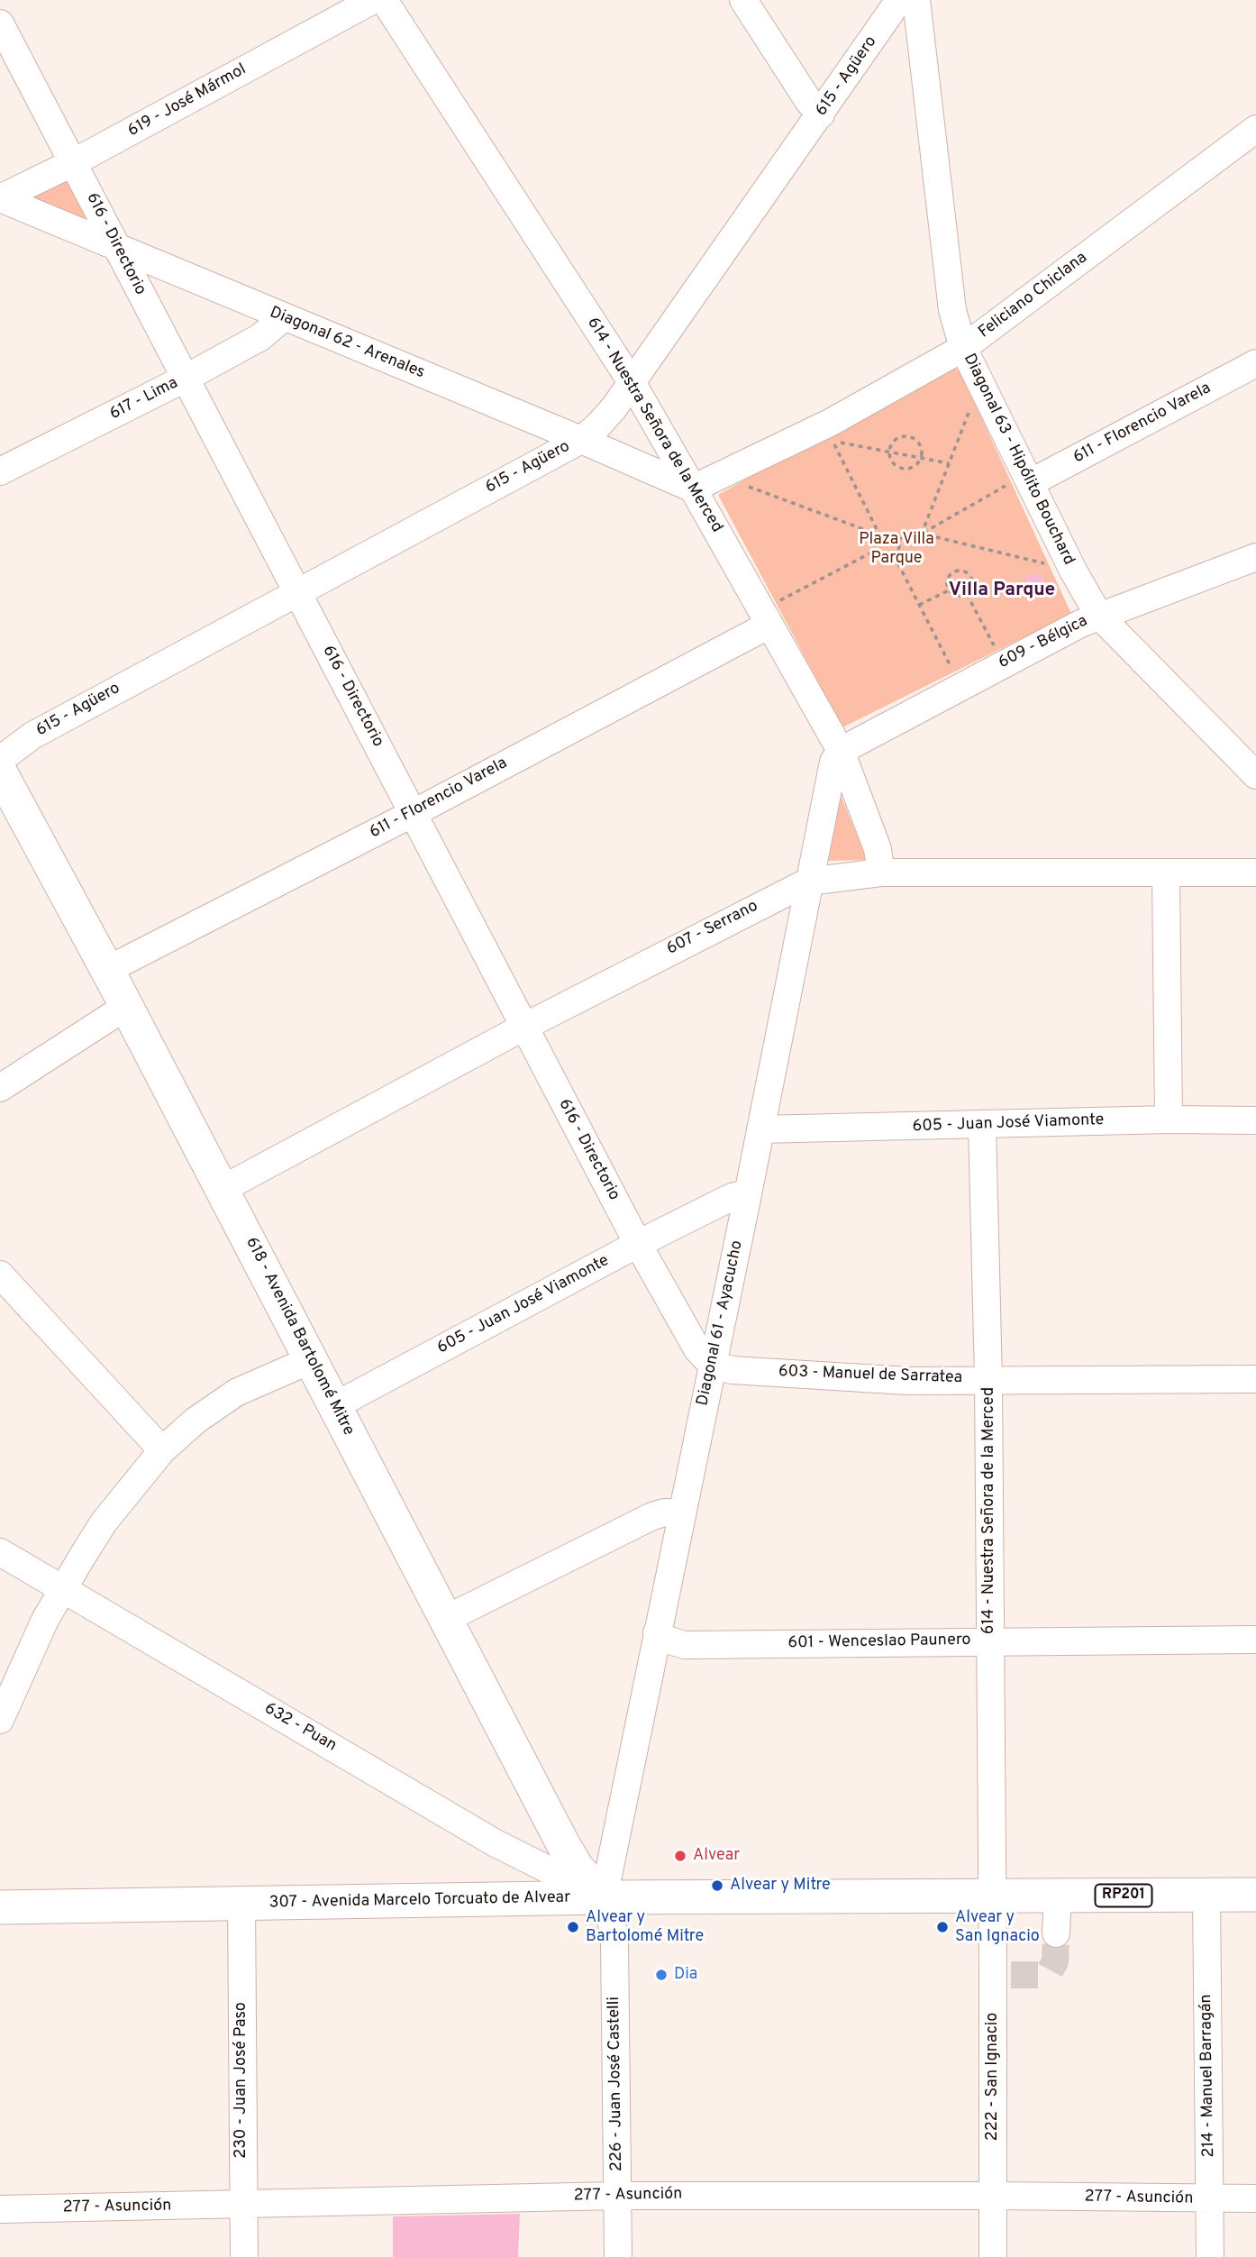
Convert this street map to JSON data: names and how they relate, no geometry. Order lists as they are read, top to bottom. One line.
{"streets":{"main road":["618 - Avenida Bartolomé Mitre","RP201","307 - Avenida Marcelo Torcuato de Alvear"],"street":["615 - Agüero","619 - José Mármol","616 - Directorio","Feliciano Chiclana","Diagonal 62 - Arenales","617 - Lima","611 - Florencio Varela","614 - Nuestra Señora de la Merced","Diagonal 63 - Hipólito Bouchard","609 - Bélgica","607 - Serrano","605 - Juan José Viamonte","Diagonal 61 - Ayacucho","603 - Manuel de Sarratea","601 - Wenceslao Paunero","632 - Puan","214 - Manuel Barragán","222 - San Ignacio","230 - Juan José Paso","226 - Juan José Castelli","277 - Asunción"]},"crossings":[["615 - Agüero","616 - Directorio"],["615 - Agüero","Diagonal 62 - Arenales"],["615 - Agüero","614 - Nuestra Señora de la Merced"],["619 - José Mármol","616 - Directorio"],["619 - José Mármol","Diagonal 62 - Arenales"],["616 - Directorio","Diagonal 62 - Arenales"],["616 - Directorio","617 - Lima"],["616 - Directorio","611 - Florencio Varela"],["616 - Directorio","607 - Serrano"],["616 - Directorio","605 - Juan José Viamonte"],["616 - Directorio","Diagonal 61 - Ayacucho"],["616 - Directorio","603 - Manuel de Sarratea"],["Feliciano Chiclana","Diagonal 62 - Arenales"],["Feliciano Chiclana","614 - Nuestra Señora de la Merced"],["Feliciano Chiclana","Diagonal 63 - Hipólito Bouchard"],["Diagonal 62 - Arenales","617 - Lima"],["Diagonal 62 - Arenales","614 - Nuestra Señora de la Merced"],["611 - Florencio Varela","614 - Nuestra Señora de la Merced"],["611 - Florencio Varela","Diagonal 63 - Hipólito Bouchard"],["611 - Florencio Varela","618 - Avenida Bartolomé Mitre"],["614 - Nuestra Señora de la Merced","609 - Bélgica"],["614 - Nuestra Señora de la Merced","607 - Serrano"],["614 - Nuestra Señora de la Merced","605 - Juan José Viamonte"],["614 - Nuestra Señora de la Merced","Diagonal 61 - Ayacucho"],["614 - Nuestra Señora de la Merced","603 - Manuel de Sarratea"],["614 - Nuestra Señora de la Merced","601 - Wenceslao Paunero"],["614 - Nuestra Señora de la Merced","307 - Avenida Marcelo Torcuato de Alvear"],["614 - Nuestra Señora de la Merced","222 - San Ignacio"],["Diagonal 63 - Hipólito Bouchard","609 - Bélgica"],["609 - Bélgica","Diagonal 61 - Ayacucho"],["607 - Serrano","Diagonal 61 - Ayacucho"],["607 - Serrano","618 - Avenida Bartolomé Mitre"],["605 - Juan José Viamonte","Diagonal 61 - Ayacucho"],["605 - Juan José Viamonte","618 - Avenida Bartolomé Mitre"],["Diagonal 61 - Ayacucho","618 - Avenida Bartolomé Mitre"],["Diagonal 61 - Ayacucho","603 - Manuel de Sarratea"],["Diagonal 61 - Ayacucho","601 - Wenceslao Paunero"],["Diagonal 61 - Ayacucho","632 - Puan"],["Diagonal 61 - Ayacucho","307 - Avenida Marcelo Torcuato de Alvear"],["Diagonal 61 - Ayacucho","226 - Juan José Castelli"],["618 - Avenida Bartolomé Mitre","632 - Puan"],["618 - Avenida Bartolomé Mitre","307 - Avenida Marcelo Torcuato de Alvear"],["618 - Avenida Bartolomé Mitre","226 - Juan José Castelli"],["632 - Puan","307 - Avenida Marcelo Torcuato de Alvear"],["632 - Puan","226 - Juan José Castelli"],["307 - Avenida Marcelo Torcuato de Alvear","214 - Manuel Barragán"],["307 - Avenida Marcelo Torcuato de Alvear","222 - San Ignacio"],["307 - Avenida Marcelo Torcuato de Alvear","230 - Juan José Paso"],["307 - Avenida Marcelo Torcuato de Alvear","226 - Juan José Castelli"],["214 - Manuel Barragán","277 - Asunción"],["222 - San Ignacio","277 - Asunción"],["230 - Juan José Paso","277 - Asunción"],["226 - Juan José Castelli","277 - Asunción"]],"districts":["Villa Parque"],"parks":["Plaza Villa Parque"],"places":["Alvear","Alvear y Mitre","Alvear y Bartolomé Mitre","Alvear y San Ignacio","Dia"]}
